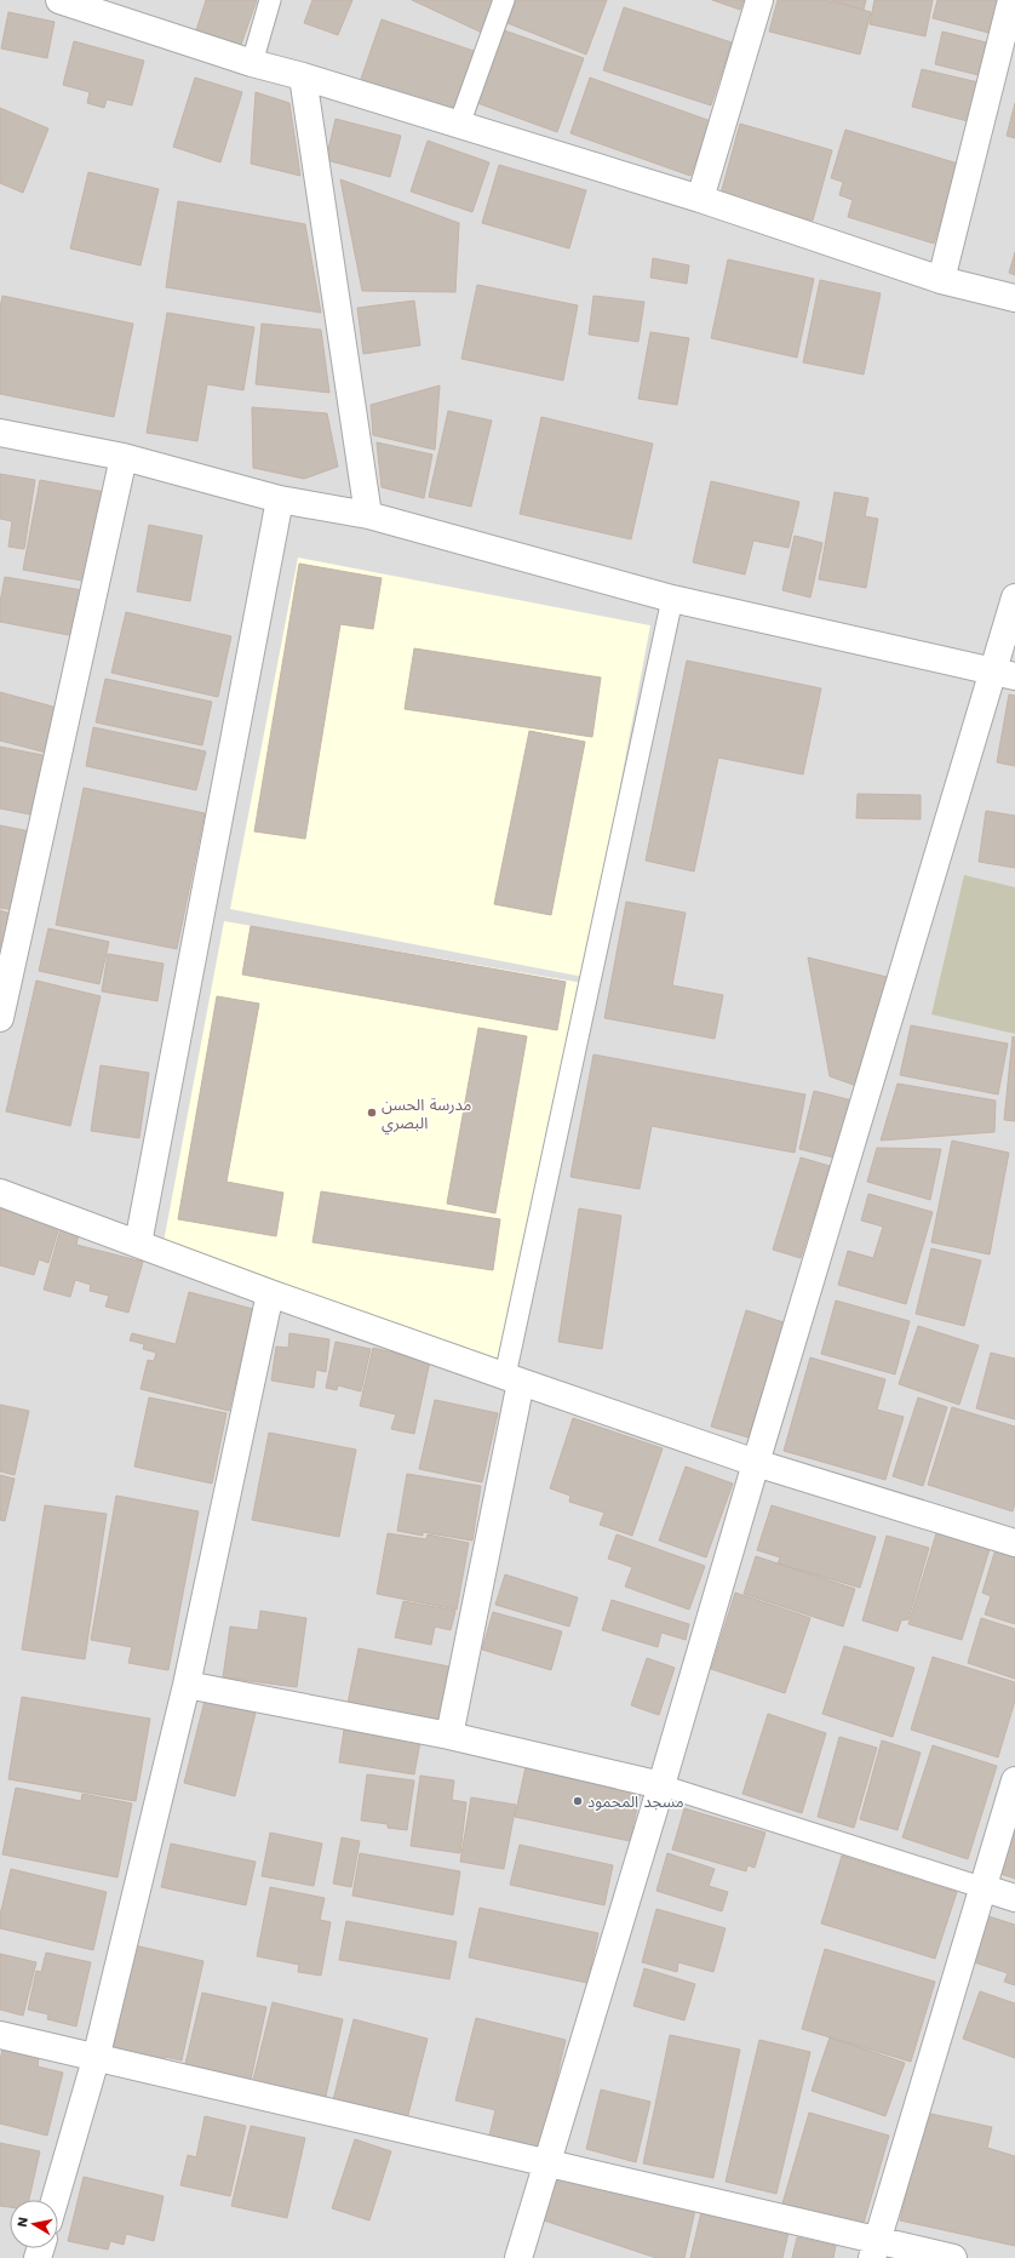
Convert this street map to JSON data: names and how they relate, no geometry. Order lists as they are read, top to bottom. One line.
{"places":["مدرسة الحسن البصري","مسجد المحمود"],"north":"left"}
